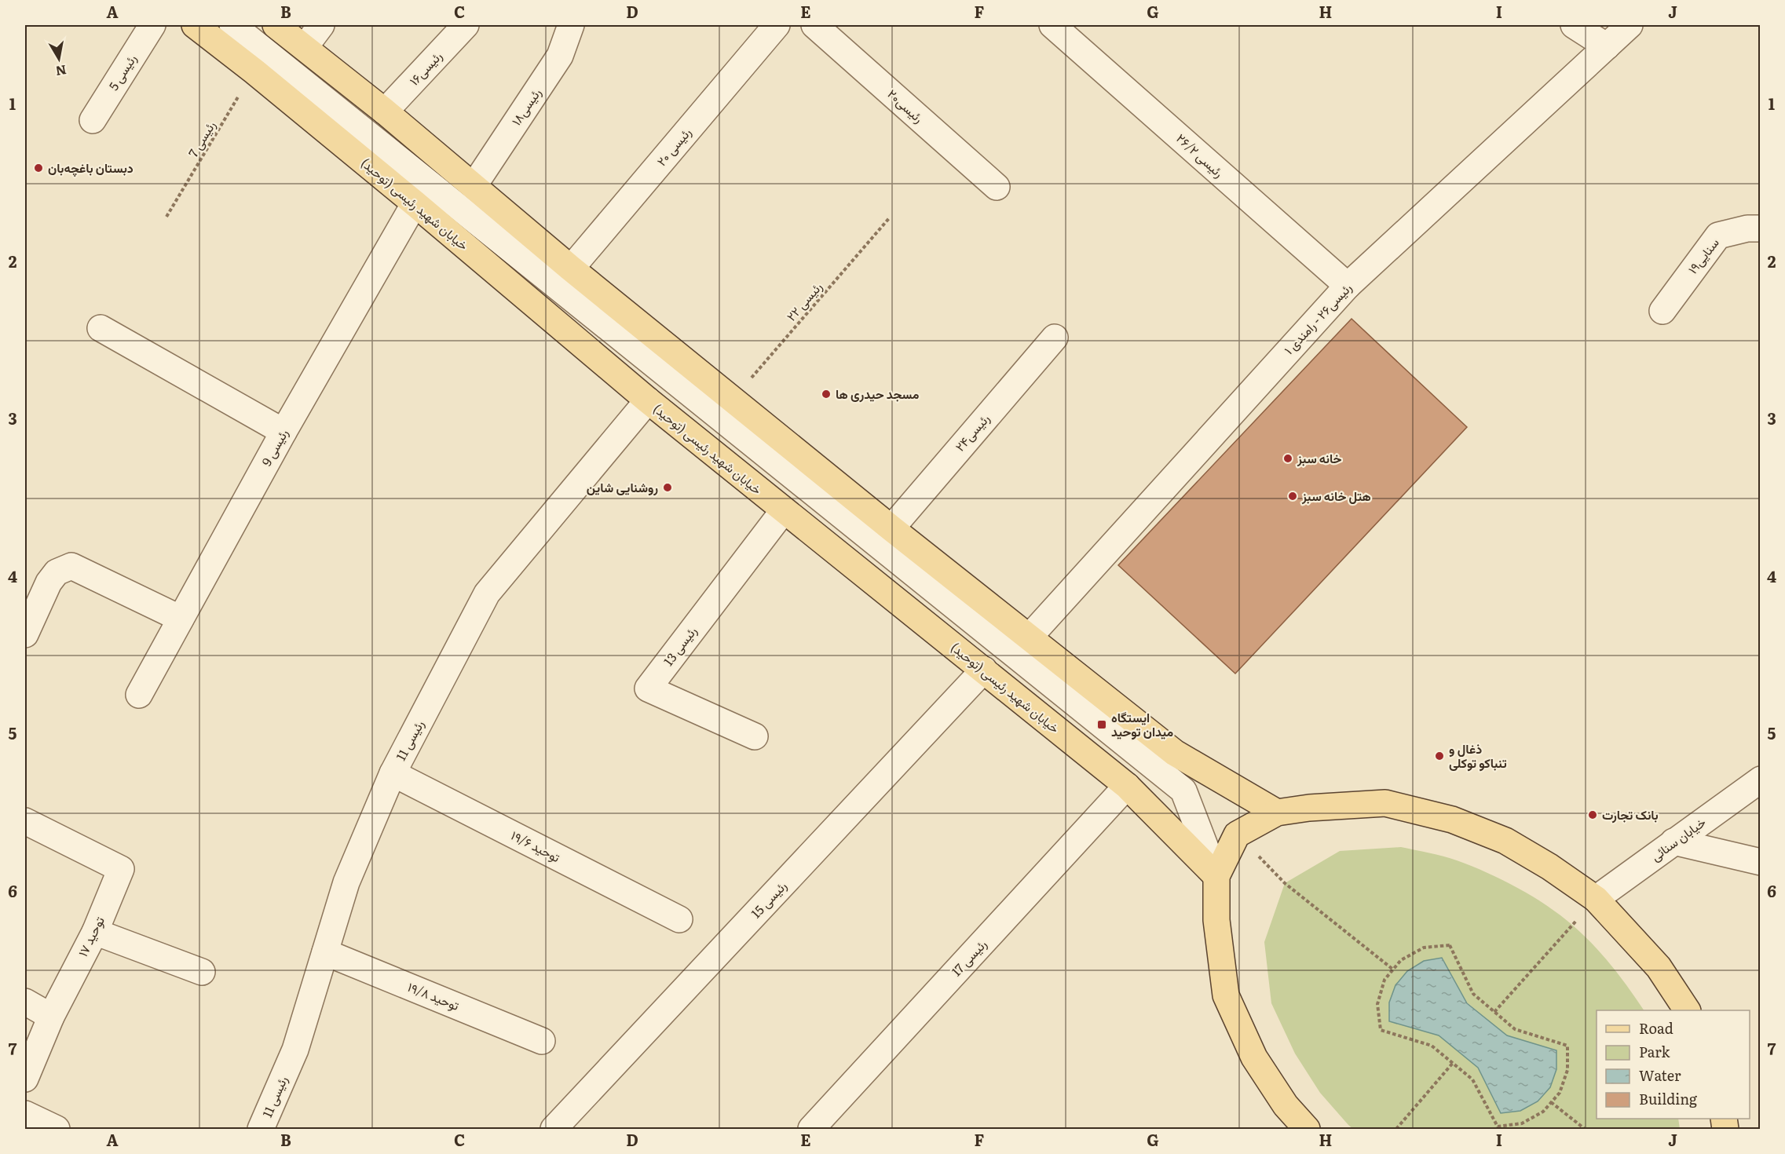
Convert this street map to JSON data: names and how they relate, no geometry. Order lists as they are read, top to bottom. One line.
{"streets":{"main road":["خیابان شهید رئیسی (توحید)"],"street":["رئیسی۱۶","رئیسی 5","رئیسی۲۰","رئیسی۱۸","رئیسی ۲۰","رئیسی ۲۶/۲","سنایی۱۹","رئیسی۲۶ - رامندی ۱","رئیسی۲۴","رئیسی 9","رئیسی 13","رئیسی 11","خیابان سنائی","توحید ۱۹/۶","رئیسی 15","توحید ۱۷","رئیسی 17","توحید ۱۹/۸"],"path":["رئیسی 7","رئیسی ۲۲"]},"crossings":[["رئیسی 7","خیابان شهید رئیسی (توحید)"],["رئیسی ۲۶/۲","رئیسی۲۶ - رامندی ۱"],["خیابان شهید رئیسی (توحید)","رئیسی 9"],["خیابان شهید رئیسی (توحید)","رئیسی 13"],["خیابان شهید رئیسی (توحید)","رئیسی 11"],["خیابان شهید رئیسی (توحید)","رئیسی 15"],["خیابان شهید رئیسی (توحید)","رئیسی 17"],["رئیسی 11","توحید ۱۹/۶"],["رئیسی 11","توحید ۱۹/۸"]],"places":{"other":["دبستان باغچه‌بان","مسجد حیدری ها","خانه سبز","روشنایی شاین","هتل خانه سبز","ذغال و تنباکو توکلی","بانک تجارت"],"transit":["ایستگاه میدان توحید"]},"legend":["Road","Park","Water","Building"],"north":"bottom","grid":{"columns":["A","B","C","D","E","F","G","H","I","J"],"rows":["1","2","3","4","5","6","7"]}}
